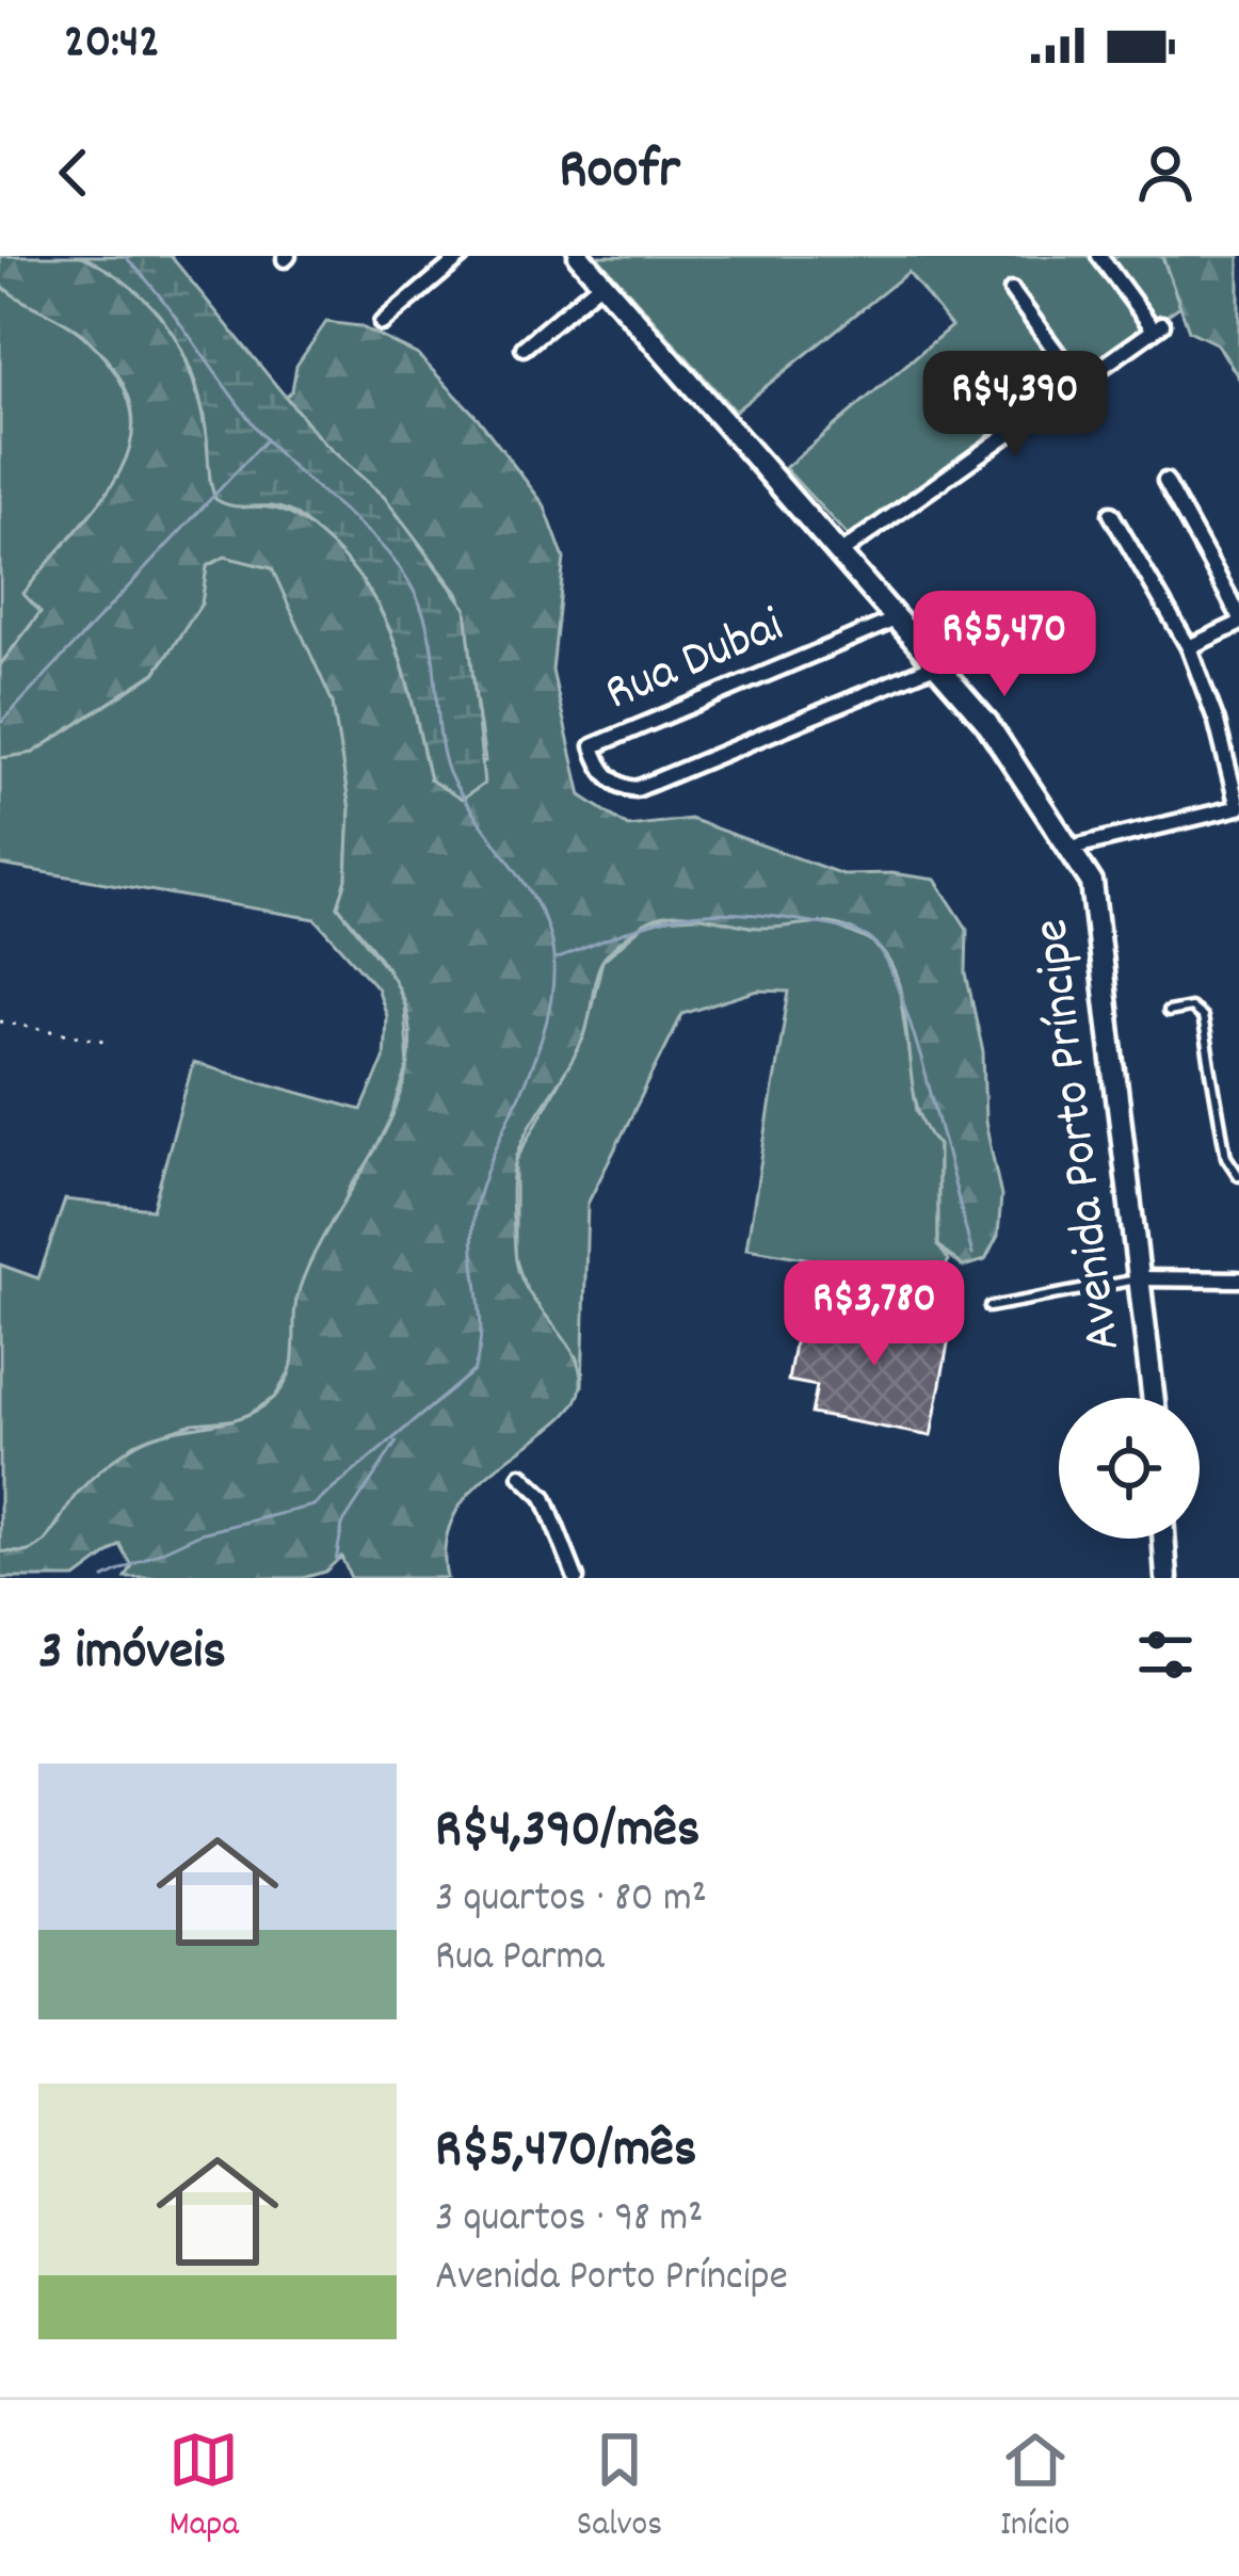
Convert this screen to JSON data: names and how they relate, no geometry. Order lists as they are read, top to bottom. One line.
{"streets":{"street":["Rua Dubai","Avenida Porto Príncipe"]},"crossings":[["Rua Dubai","Avenida Porto Príncipe"]],"page":{"status":"20:42","header":"Roofr","price":["R$4,390","R$5,470","R$3,780"],"heading":"3 imóveis","list":[{"name":"R$4,390/mês","note":"3 quartos · 80 m² · Rua Parma"},{"name":"R$5,470/mês","note":"3 quartos · 98 m² · Avenida Porto Príncipe"}],"tabs":["Mapa","Salvos","Início"]}}
